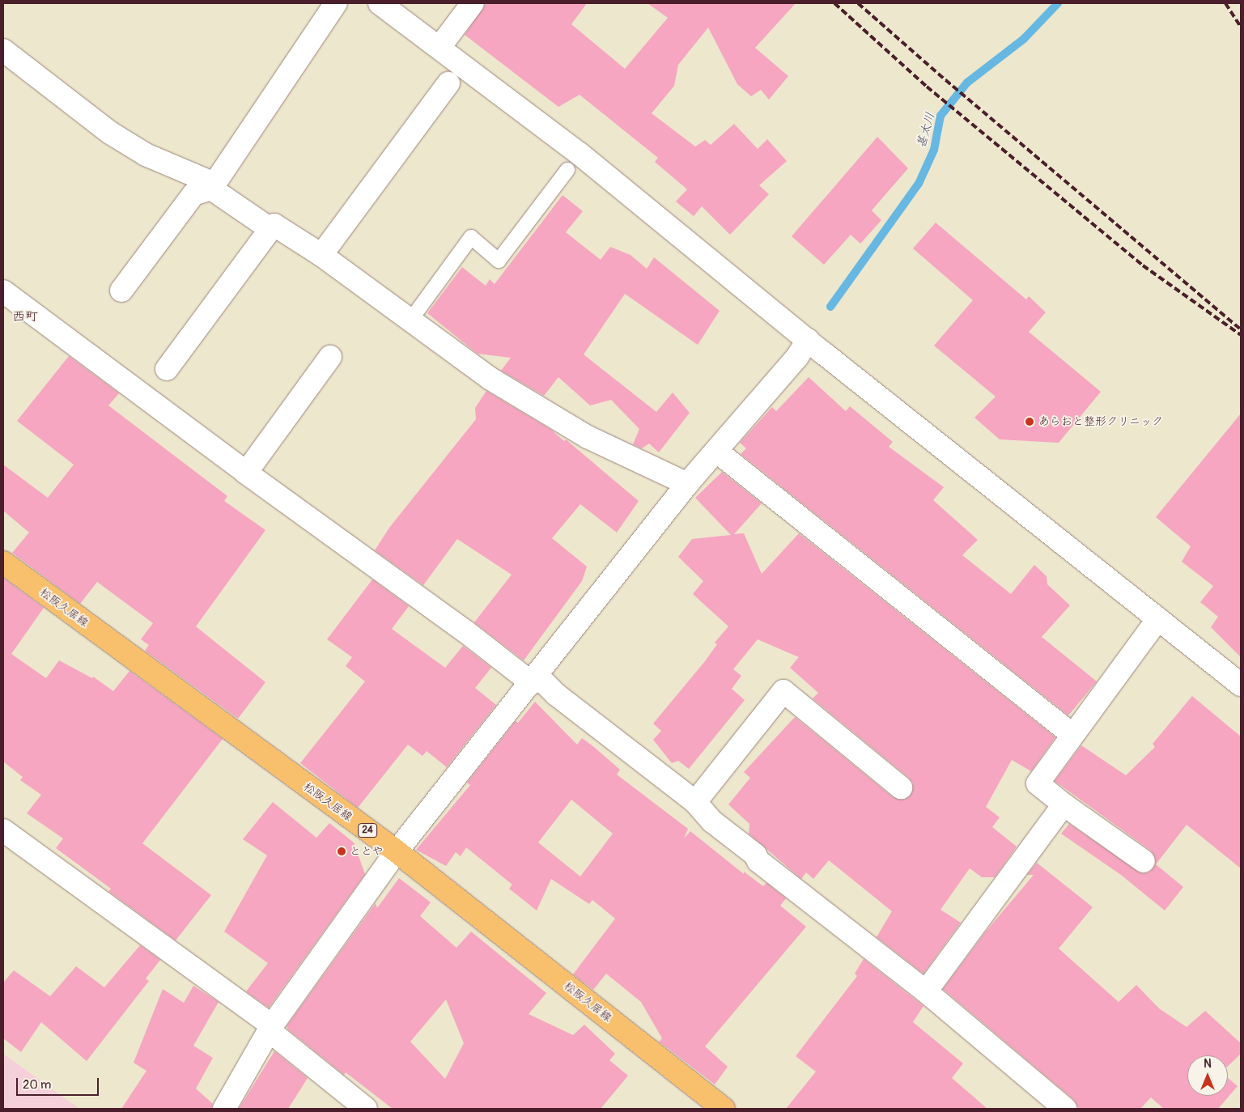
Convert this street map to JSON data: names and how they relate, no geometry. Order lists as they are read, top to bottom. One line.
{"streets":{"main road":["松阪久居線","24"]},"districts":["西町"],"water":["甚太川"],"places":["あらおと整形クリニック","ととや"],"scale_bar":"20 m","north":"top"}
